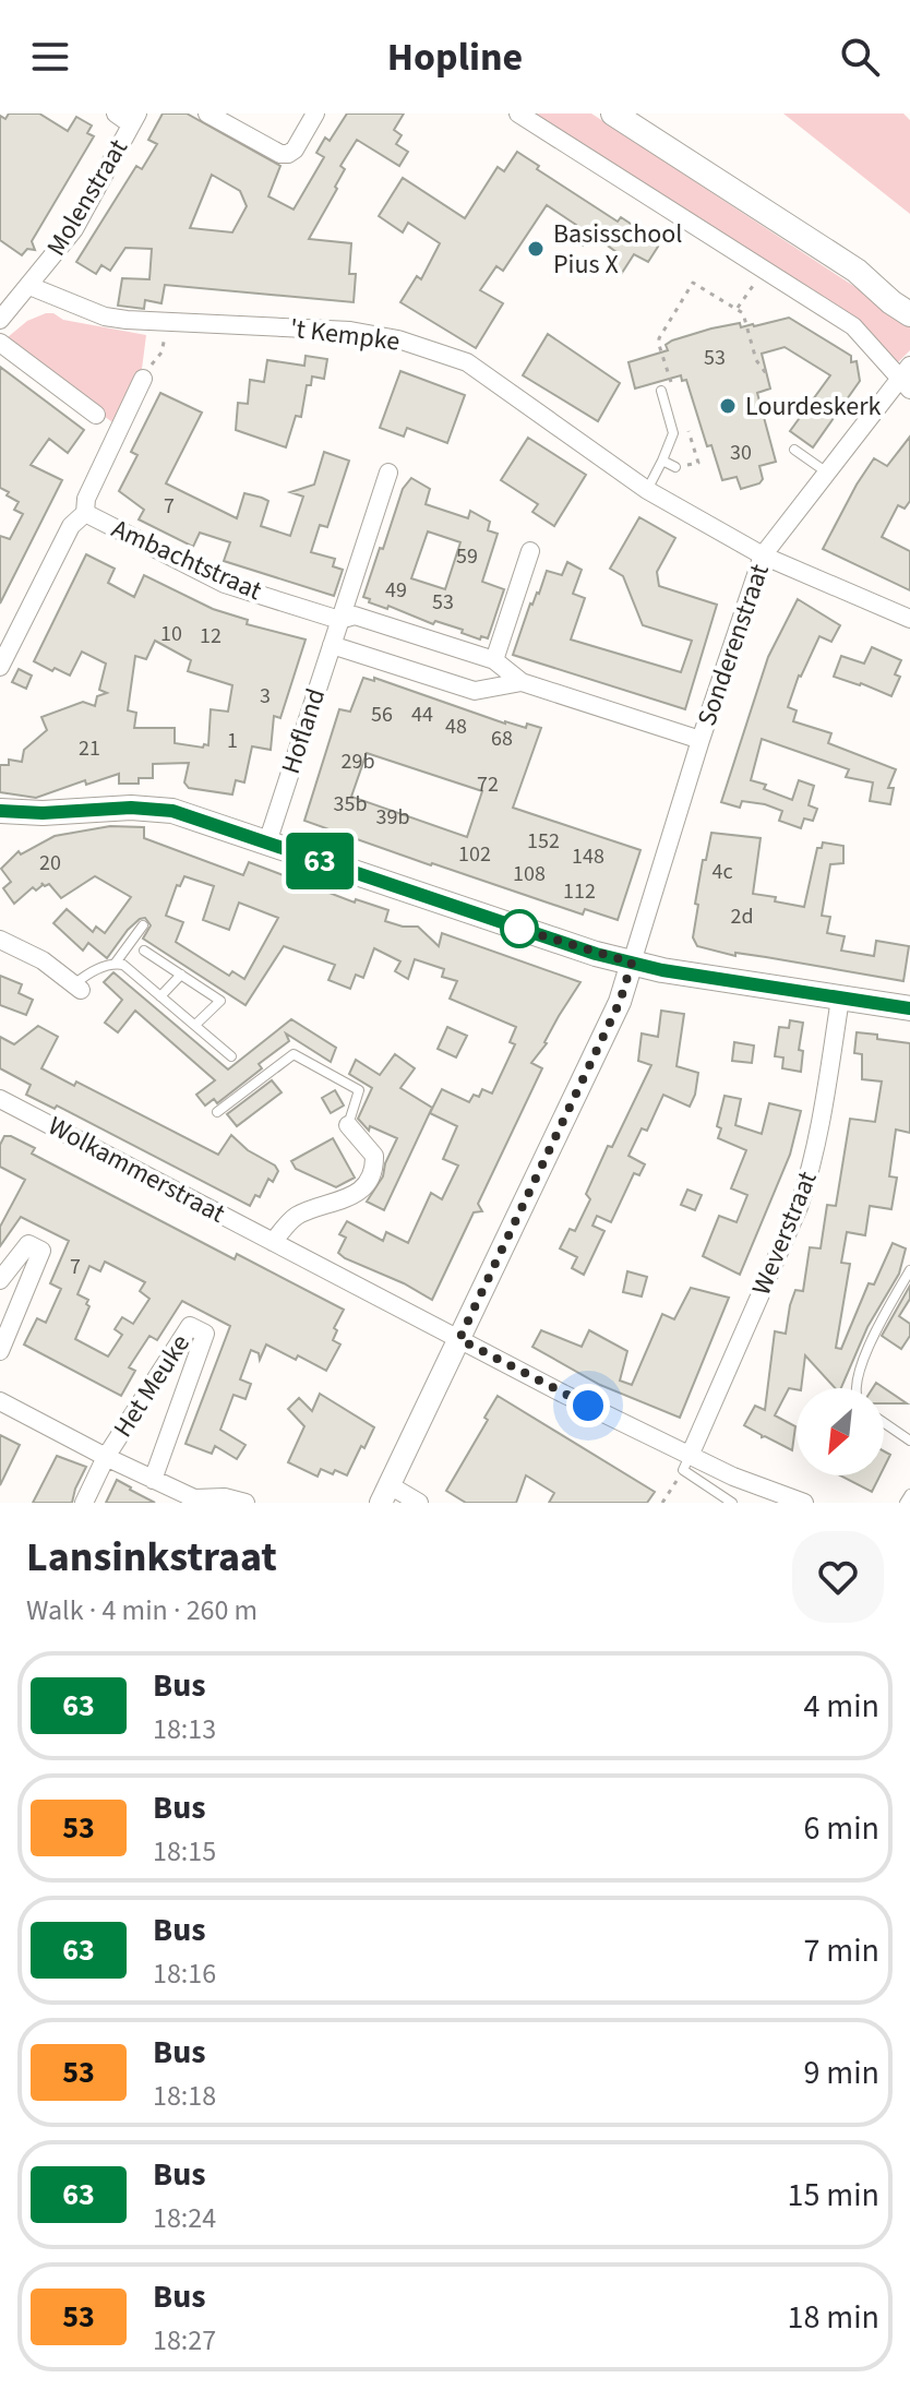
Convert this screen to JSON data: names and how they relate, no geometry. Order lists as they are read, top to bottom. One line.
{"streets":{"street":["Molenstraat","'t Kempke","Ambachtstraat","Sonderenstraat","Hofland","Wolkammerstraat","Weverstraat","Het Meuke"]},"crossings":[["Molenstraat","'t Kempke"],["'t Kempke","Sonderenstraat"],["Ambachtstraat","Sonderenstraat"],["Ambachtstraat","Hofland"],["Wolkammerstraat","Weverstraat"]],"places":["Basisschool Pius X","Lourdeskerk"],"lines":["bus line 63"],"house_numbers":["53","30","7","59","49","53","10","12","3","56","44","48","68","1","21","29b","72","35b","39b","152","102","148","20","4c","108","112","2d","7"],"north":"bottom left","page":{"header":"Hopline","on_map":"63","heading":["Lansinkstraat","Walk · 4 min · 260 m"],"list":[{"mark":"63","name":"Bus","note":"18:13","value":"4 min"},{"mark":"53","name":"Bus","note":"18:15","value":"6 min"},{"mark":"63","name":"Bus","note":"18:16","value":"7 min"},{"mark":"53","name":"Bus","note":"18:18","value":"9 min"},{"mark":"63","name":"Bus","note":"18:24","value":"15 min"},{"mark":"53","name":"Bus","note":"18:27","value":"18 min"}]}}
